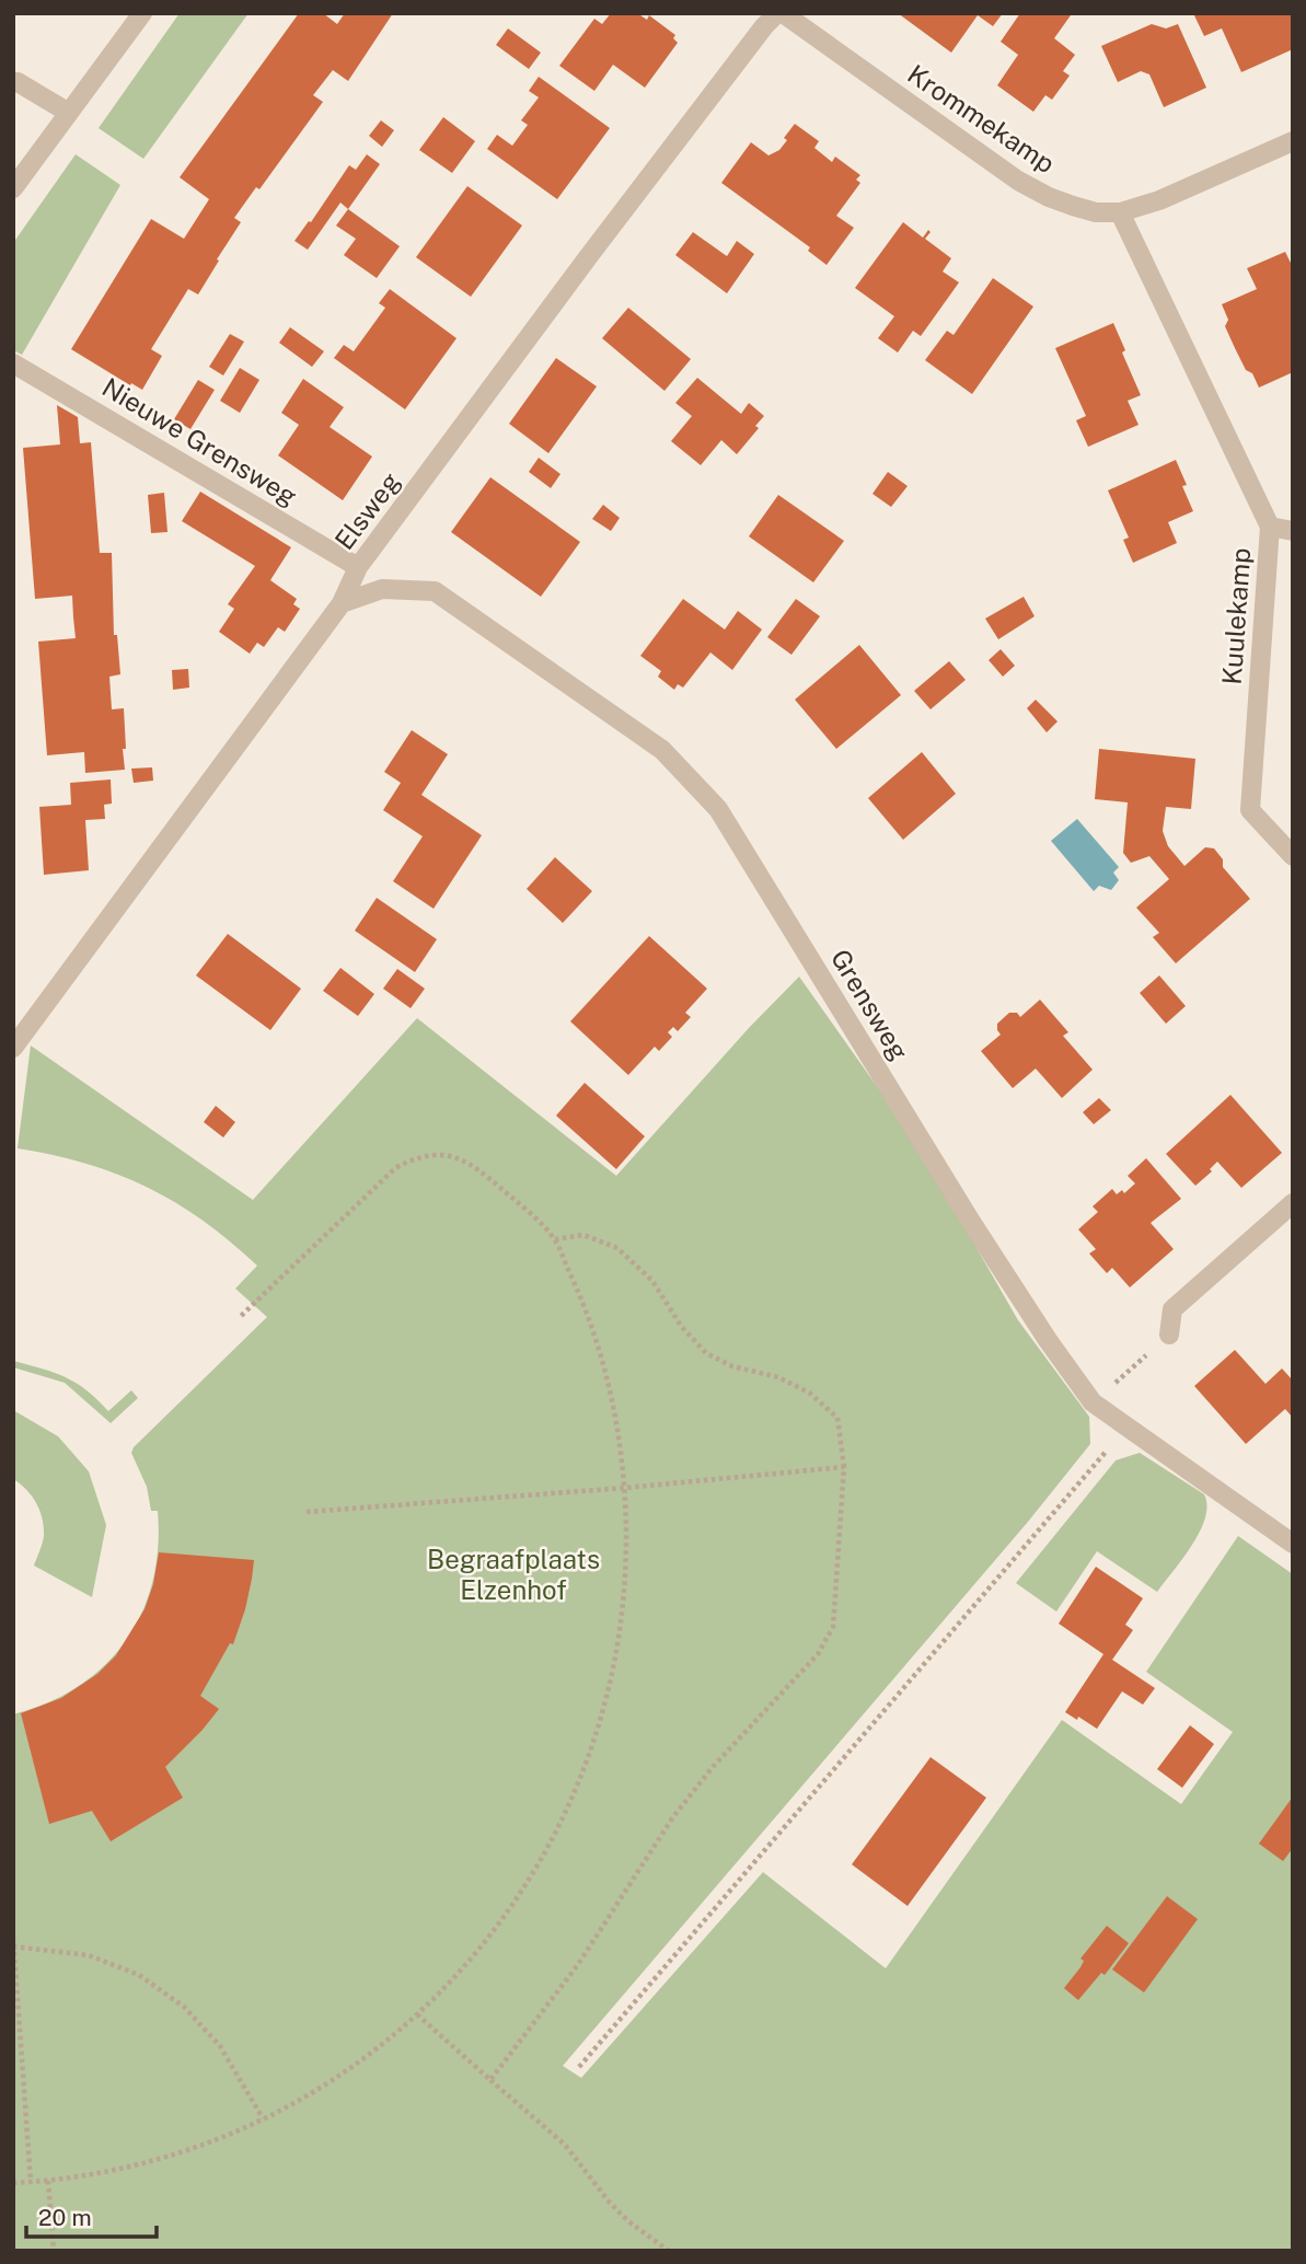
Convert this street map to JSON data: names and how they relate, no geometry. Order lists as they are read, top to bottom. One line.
{"streets":{"street":["Krommekamp","Nieuwe Grensweg","Elsweg","Kuulekamp","Grensweg"]},"crossings":[["Krommekamp","Elsweg"],["Krommekamp","Kuulekamp"],["Nieuwe Grensweg","Elsweg"],["Elsweg","Grensweg"]],"parks":["Begraafplaats Elzenhof"],"scale_bar":"20 m"}
